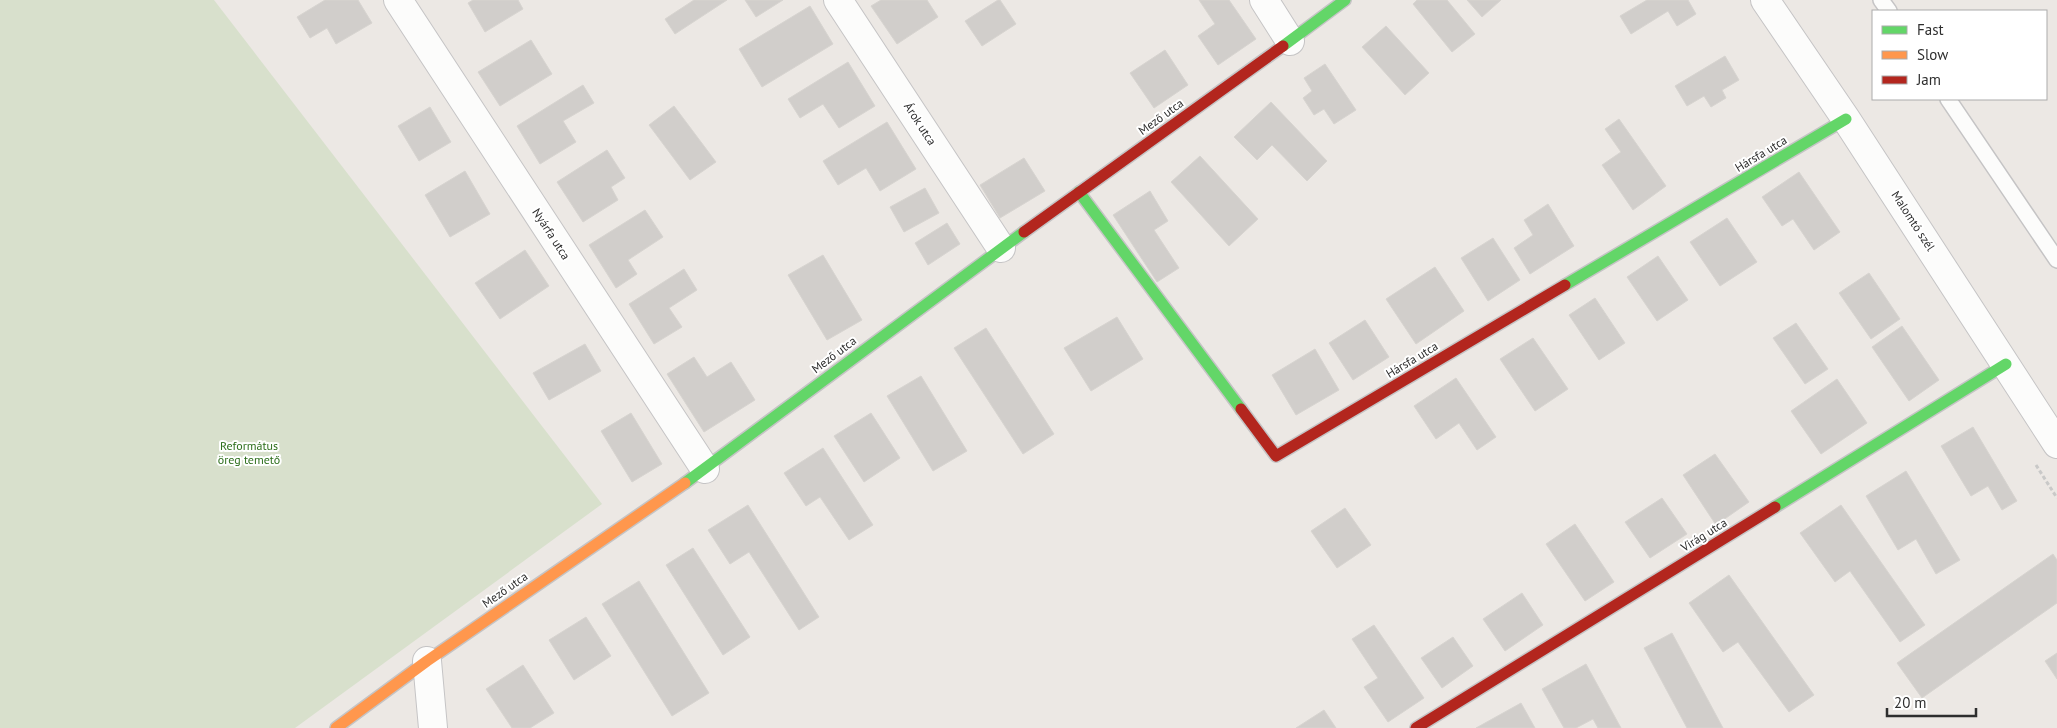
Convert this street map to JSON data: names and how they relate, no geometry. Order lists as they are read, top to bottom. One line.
{"streets":{"street":["Mező utca","Árok utca","Hársfa utca","Malomtó szél","Nyárfa utca","Virág utca"]},"crossings":[["Mező utca","Árok utca"],["Mező utca","Hársfa utca"],["Mező utca","Nyárfa utca"],["Hársfa utca","Malomtó szél"],["Malomtó szél","Virág utca"]],"parks":["Református öreg temető"],"legend":["Fast","Slow","Jam"],"scale_bar":"20 m"}
